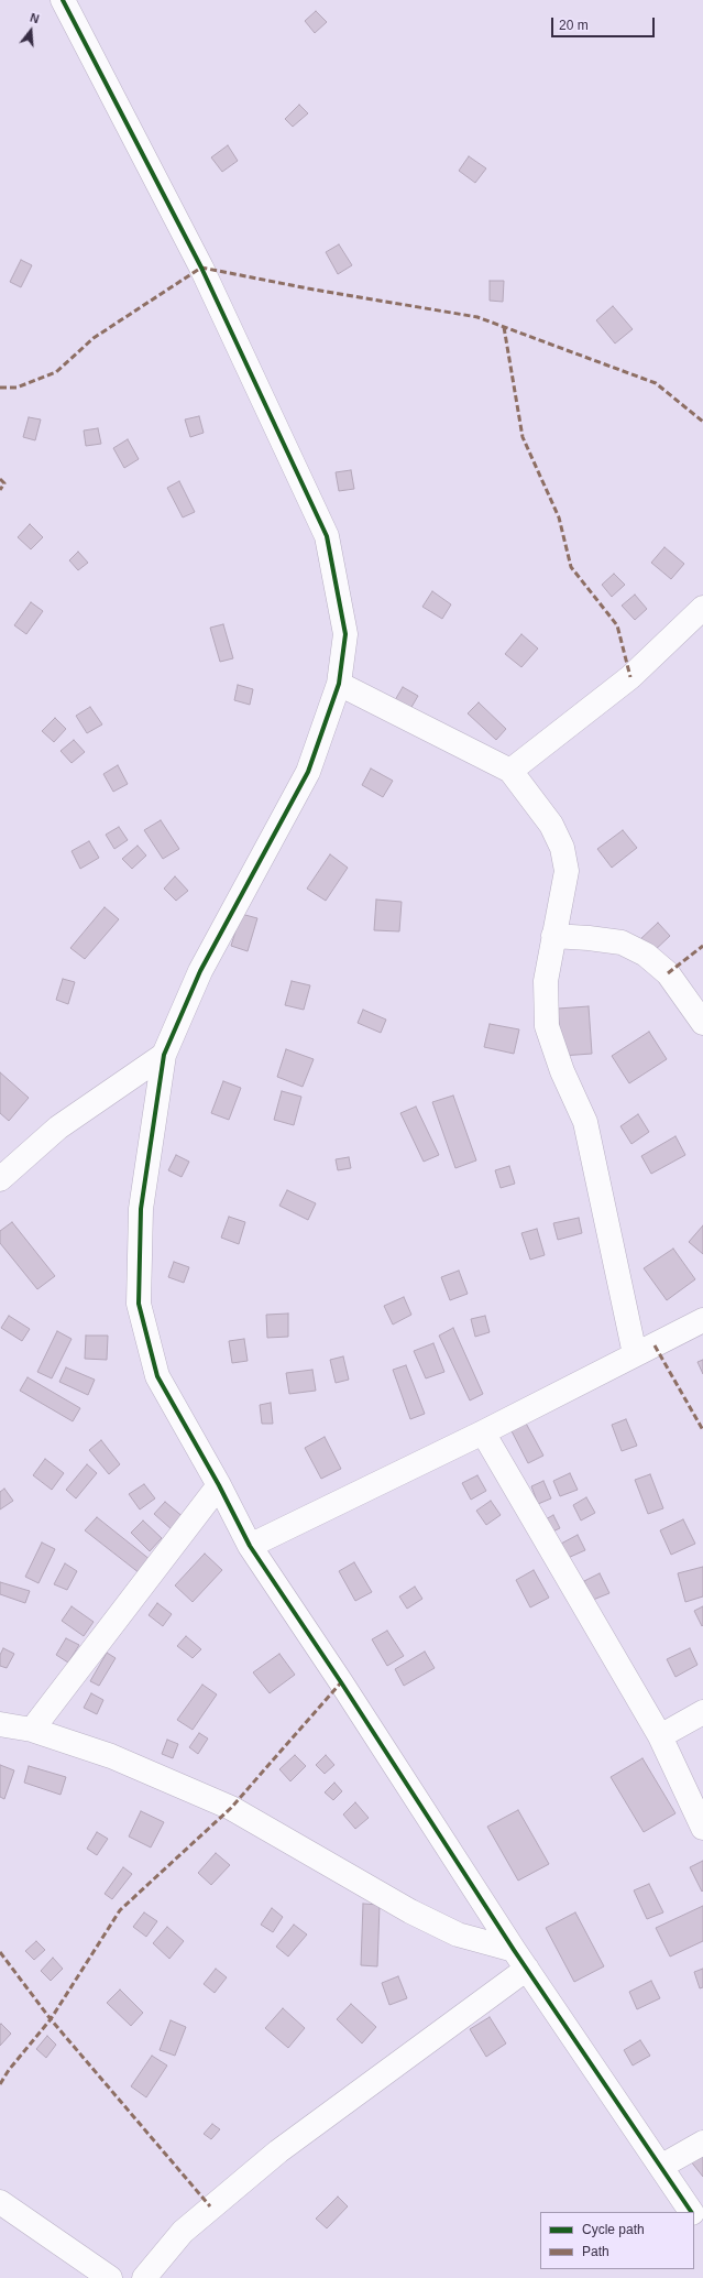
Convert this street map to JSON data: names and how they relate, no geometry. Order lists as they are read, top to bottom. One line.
{"legend":["Cycle path","Path"],"scale_bar":"20 m","north":"top"}
